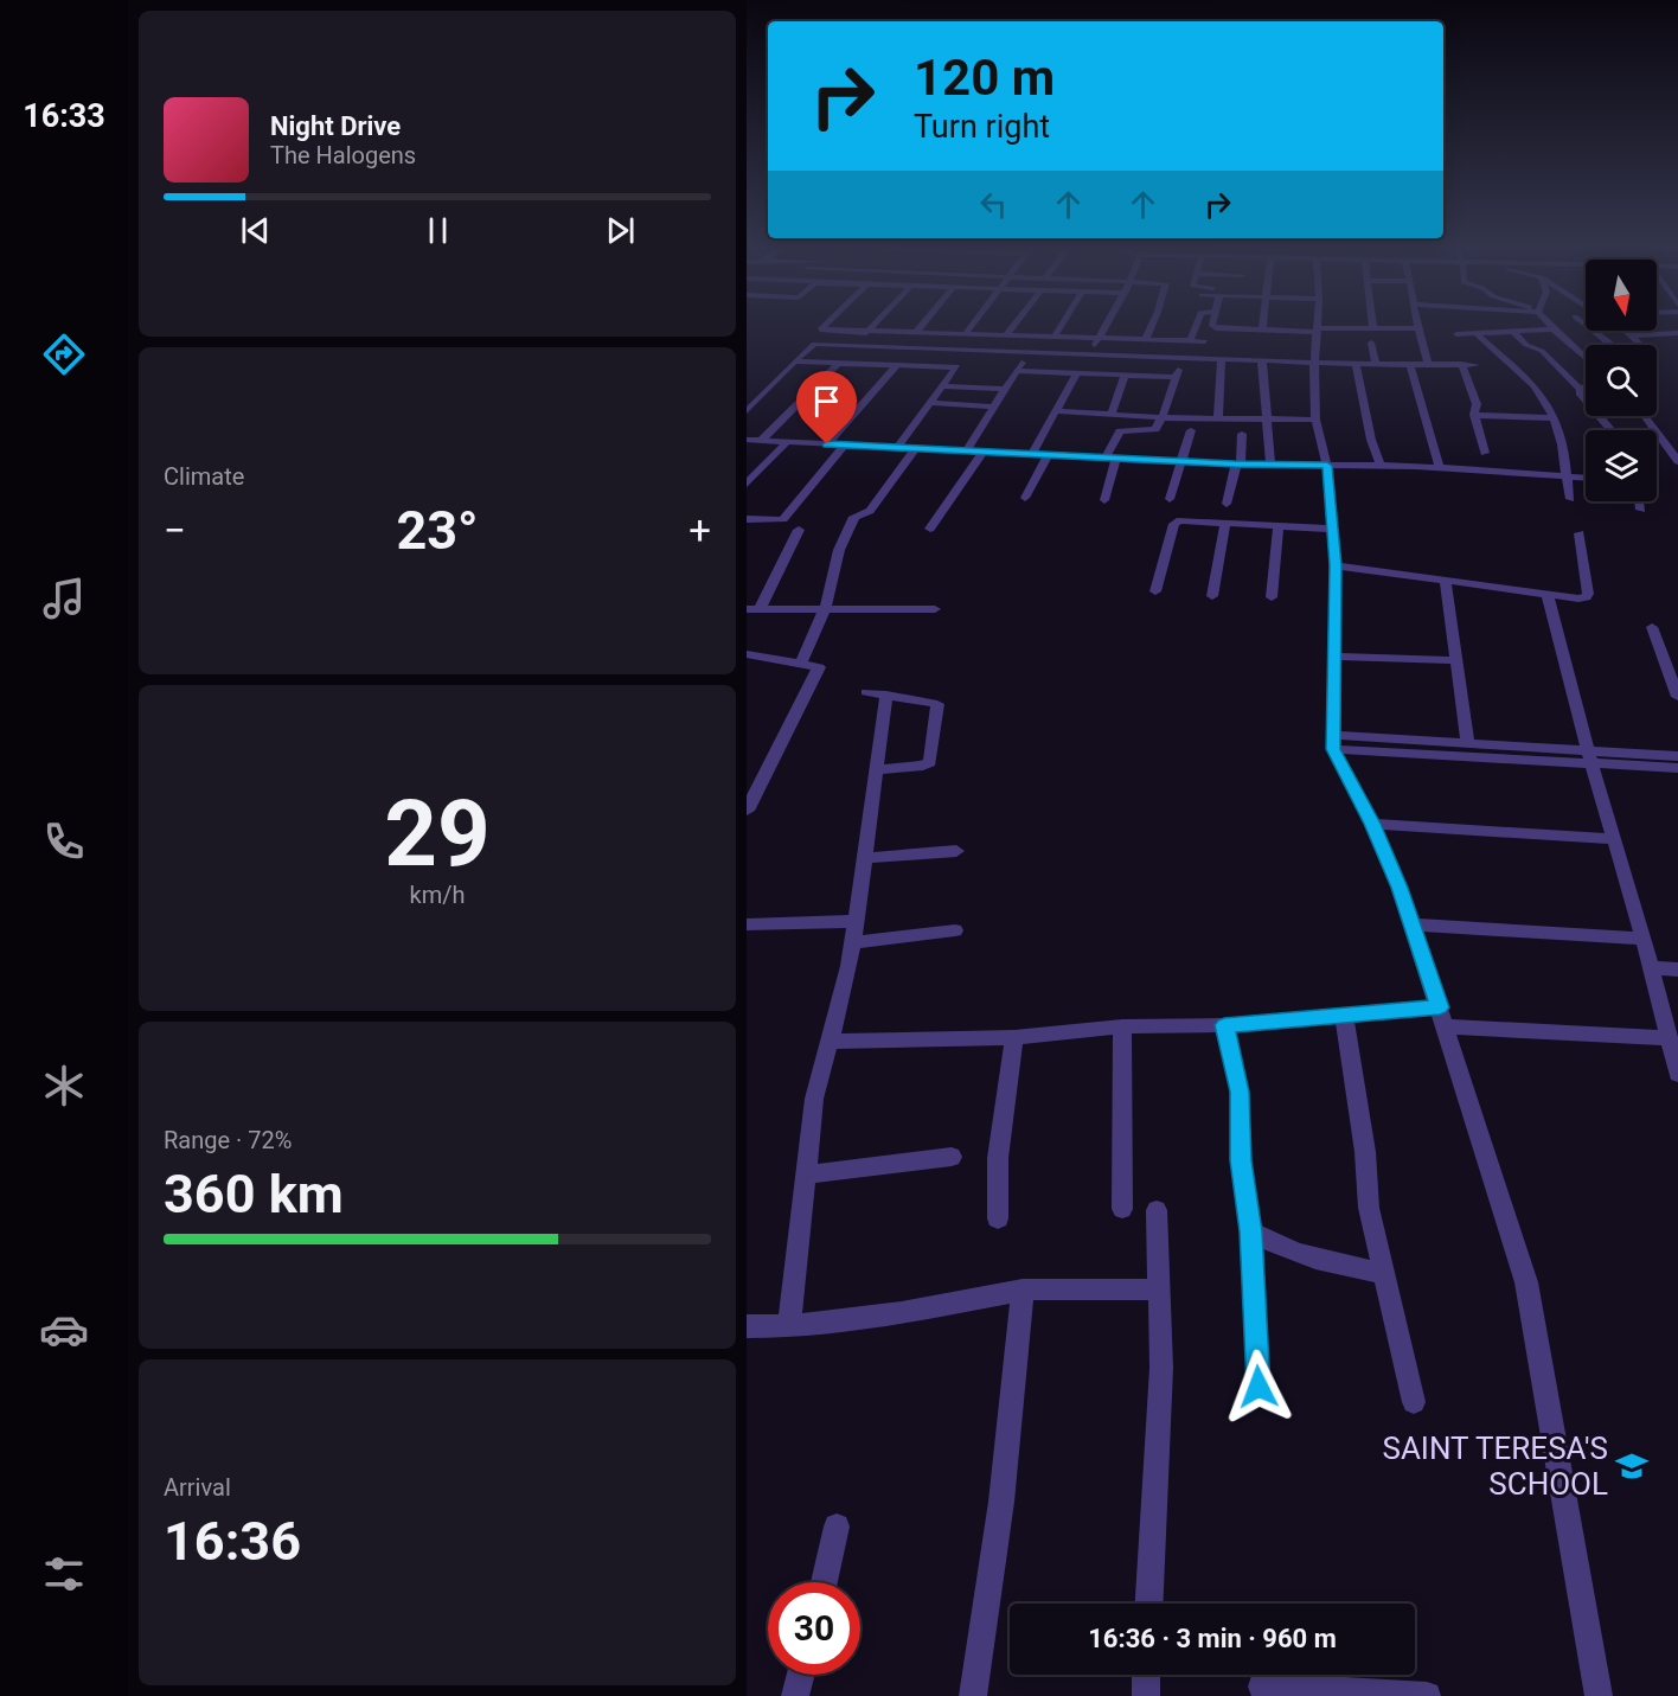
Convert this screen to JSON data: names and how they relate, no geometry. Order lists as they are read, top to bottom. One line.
{"places":{"school or university":["SAINT TERESA'S SCHOOL"]},"north":"bottom","page":{"tabs":"16:33","turn":["120 m","Turn right"],"song":["Night Drive","The Halogens"],"tile":["Climate",["29","km/h"],["Range · 72%","360 km"],["Arrival","16:36"]],"heat":["−","23°","+"],"limit":"30","trip":"16:36 · 3 min · 960 m"}}
